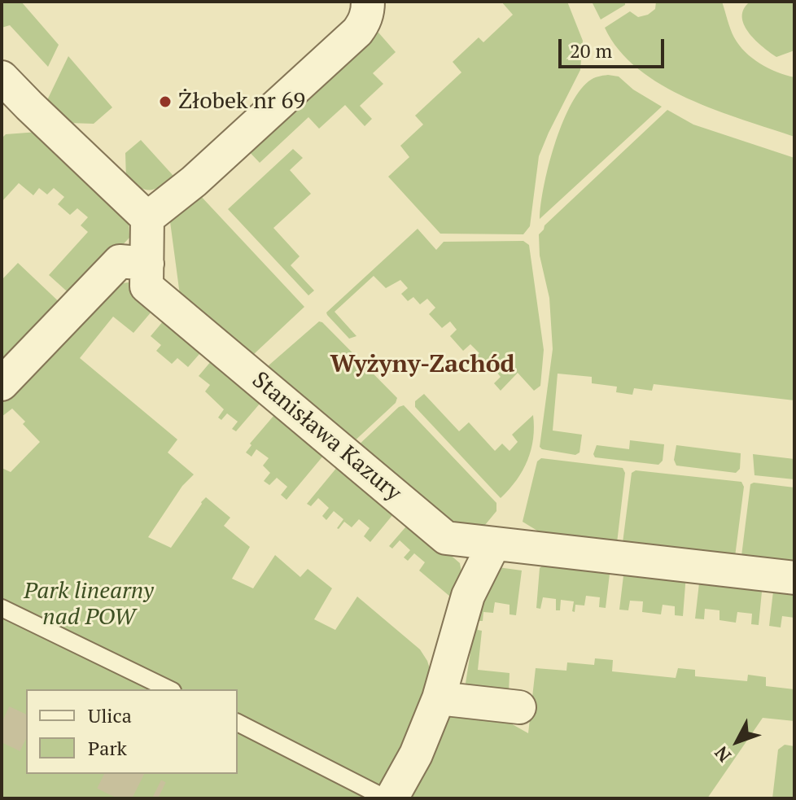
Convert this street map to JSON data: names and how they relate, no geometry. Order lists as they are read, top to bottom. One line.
{"streets":{"street":["Stanisława Kazury"]},"districts":["Wyżyny-Zachód"],"parks":["Park linearny nad POW"],"places":["Żłobek nr 69"],"legend":["Ulica","Park"],"scale_bar":"20 m","north":"bottom left"}
